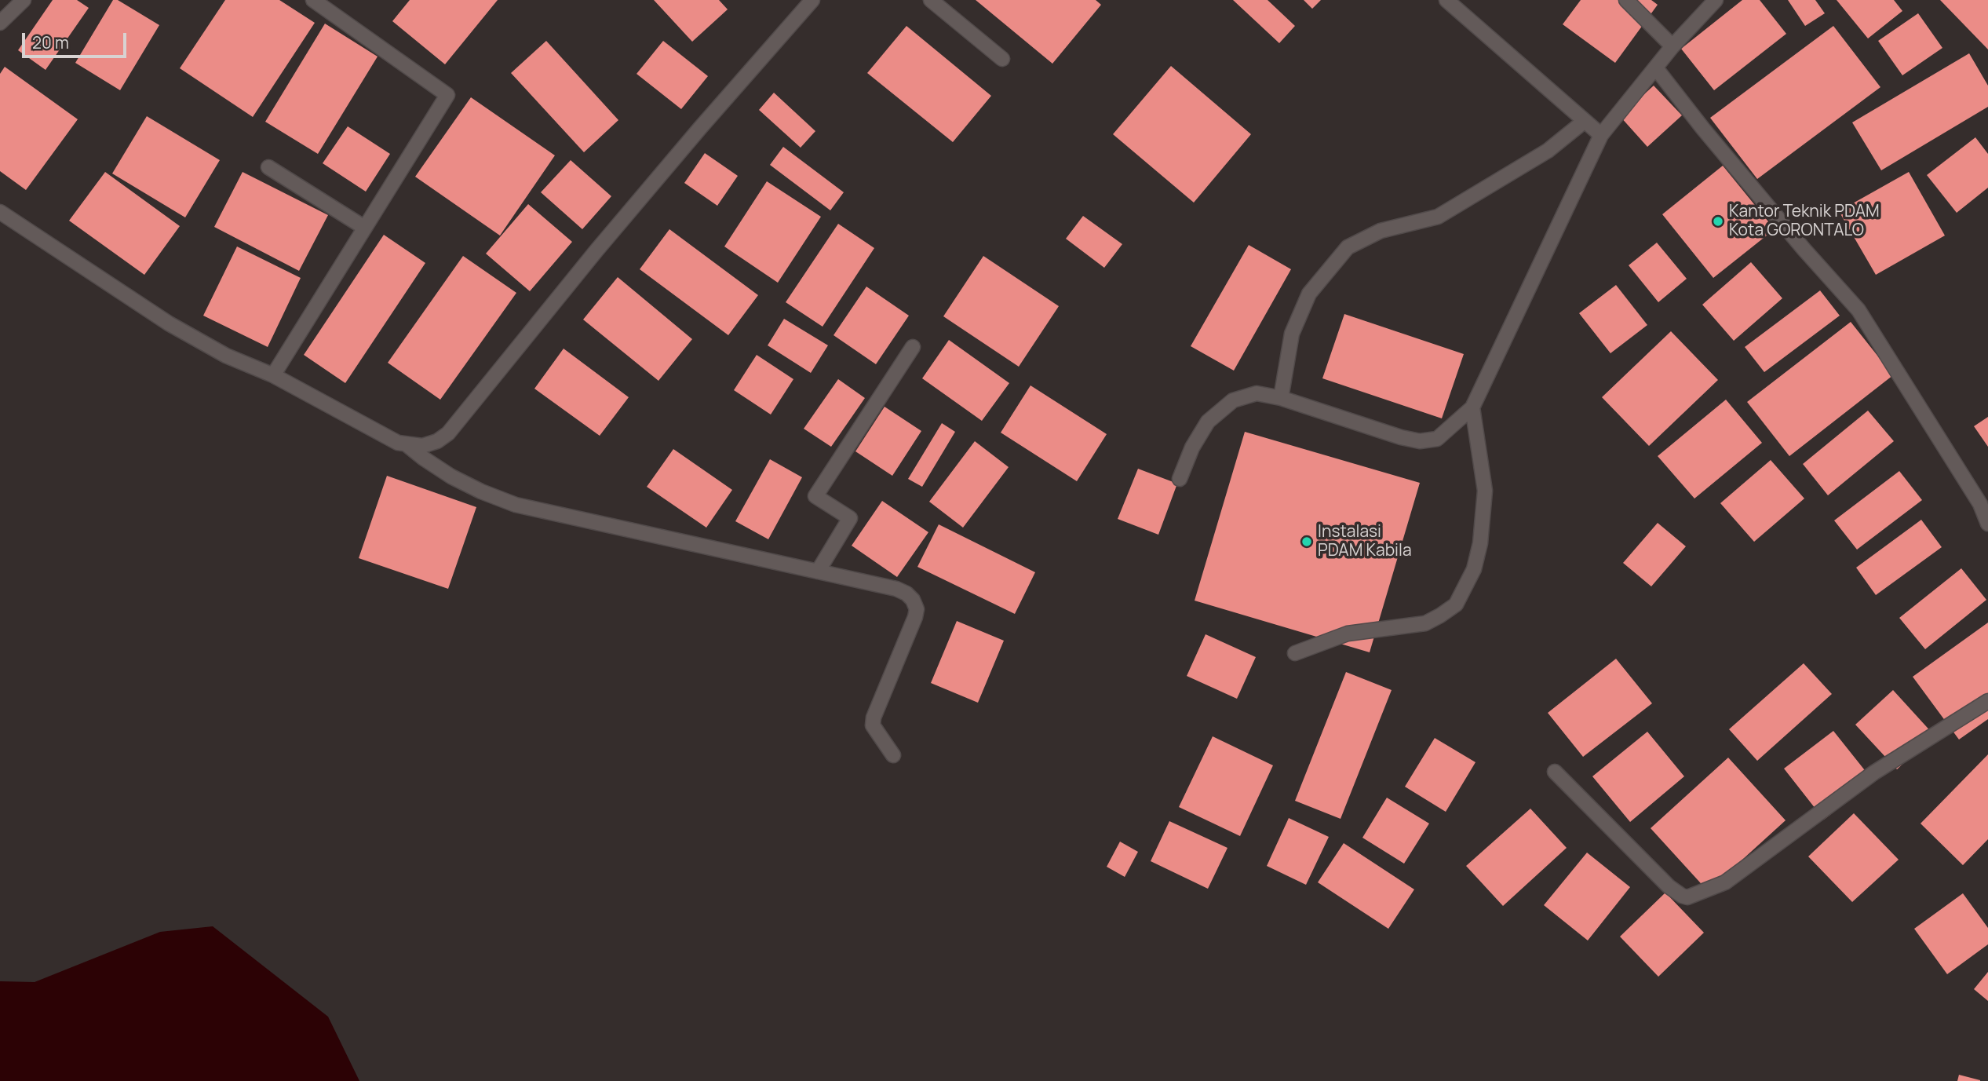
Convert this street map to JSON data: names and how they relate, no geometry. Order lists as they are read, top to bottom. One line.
{"places":["Kantor Teknik PDAM Kota GORONTALO","Instalasi PDAM Kabila"],"scale_bar":"20 m"}
